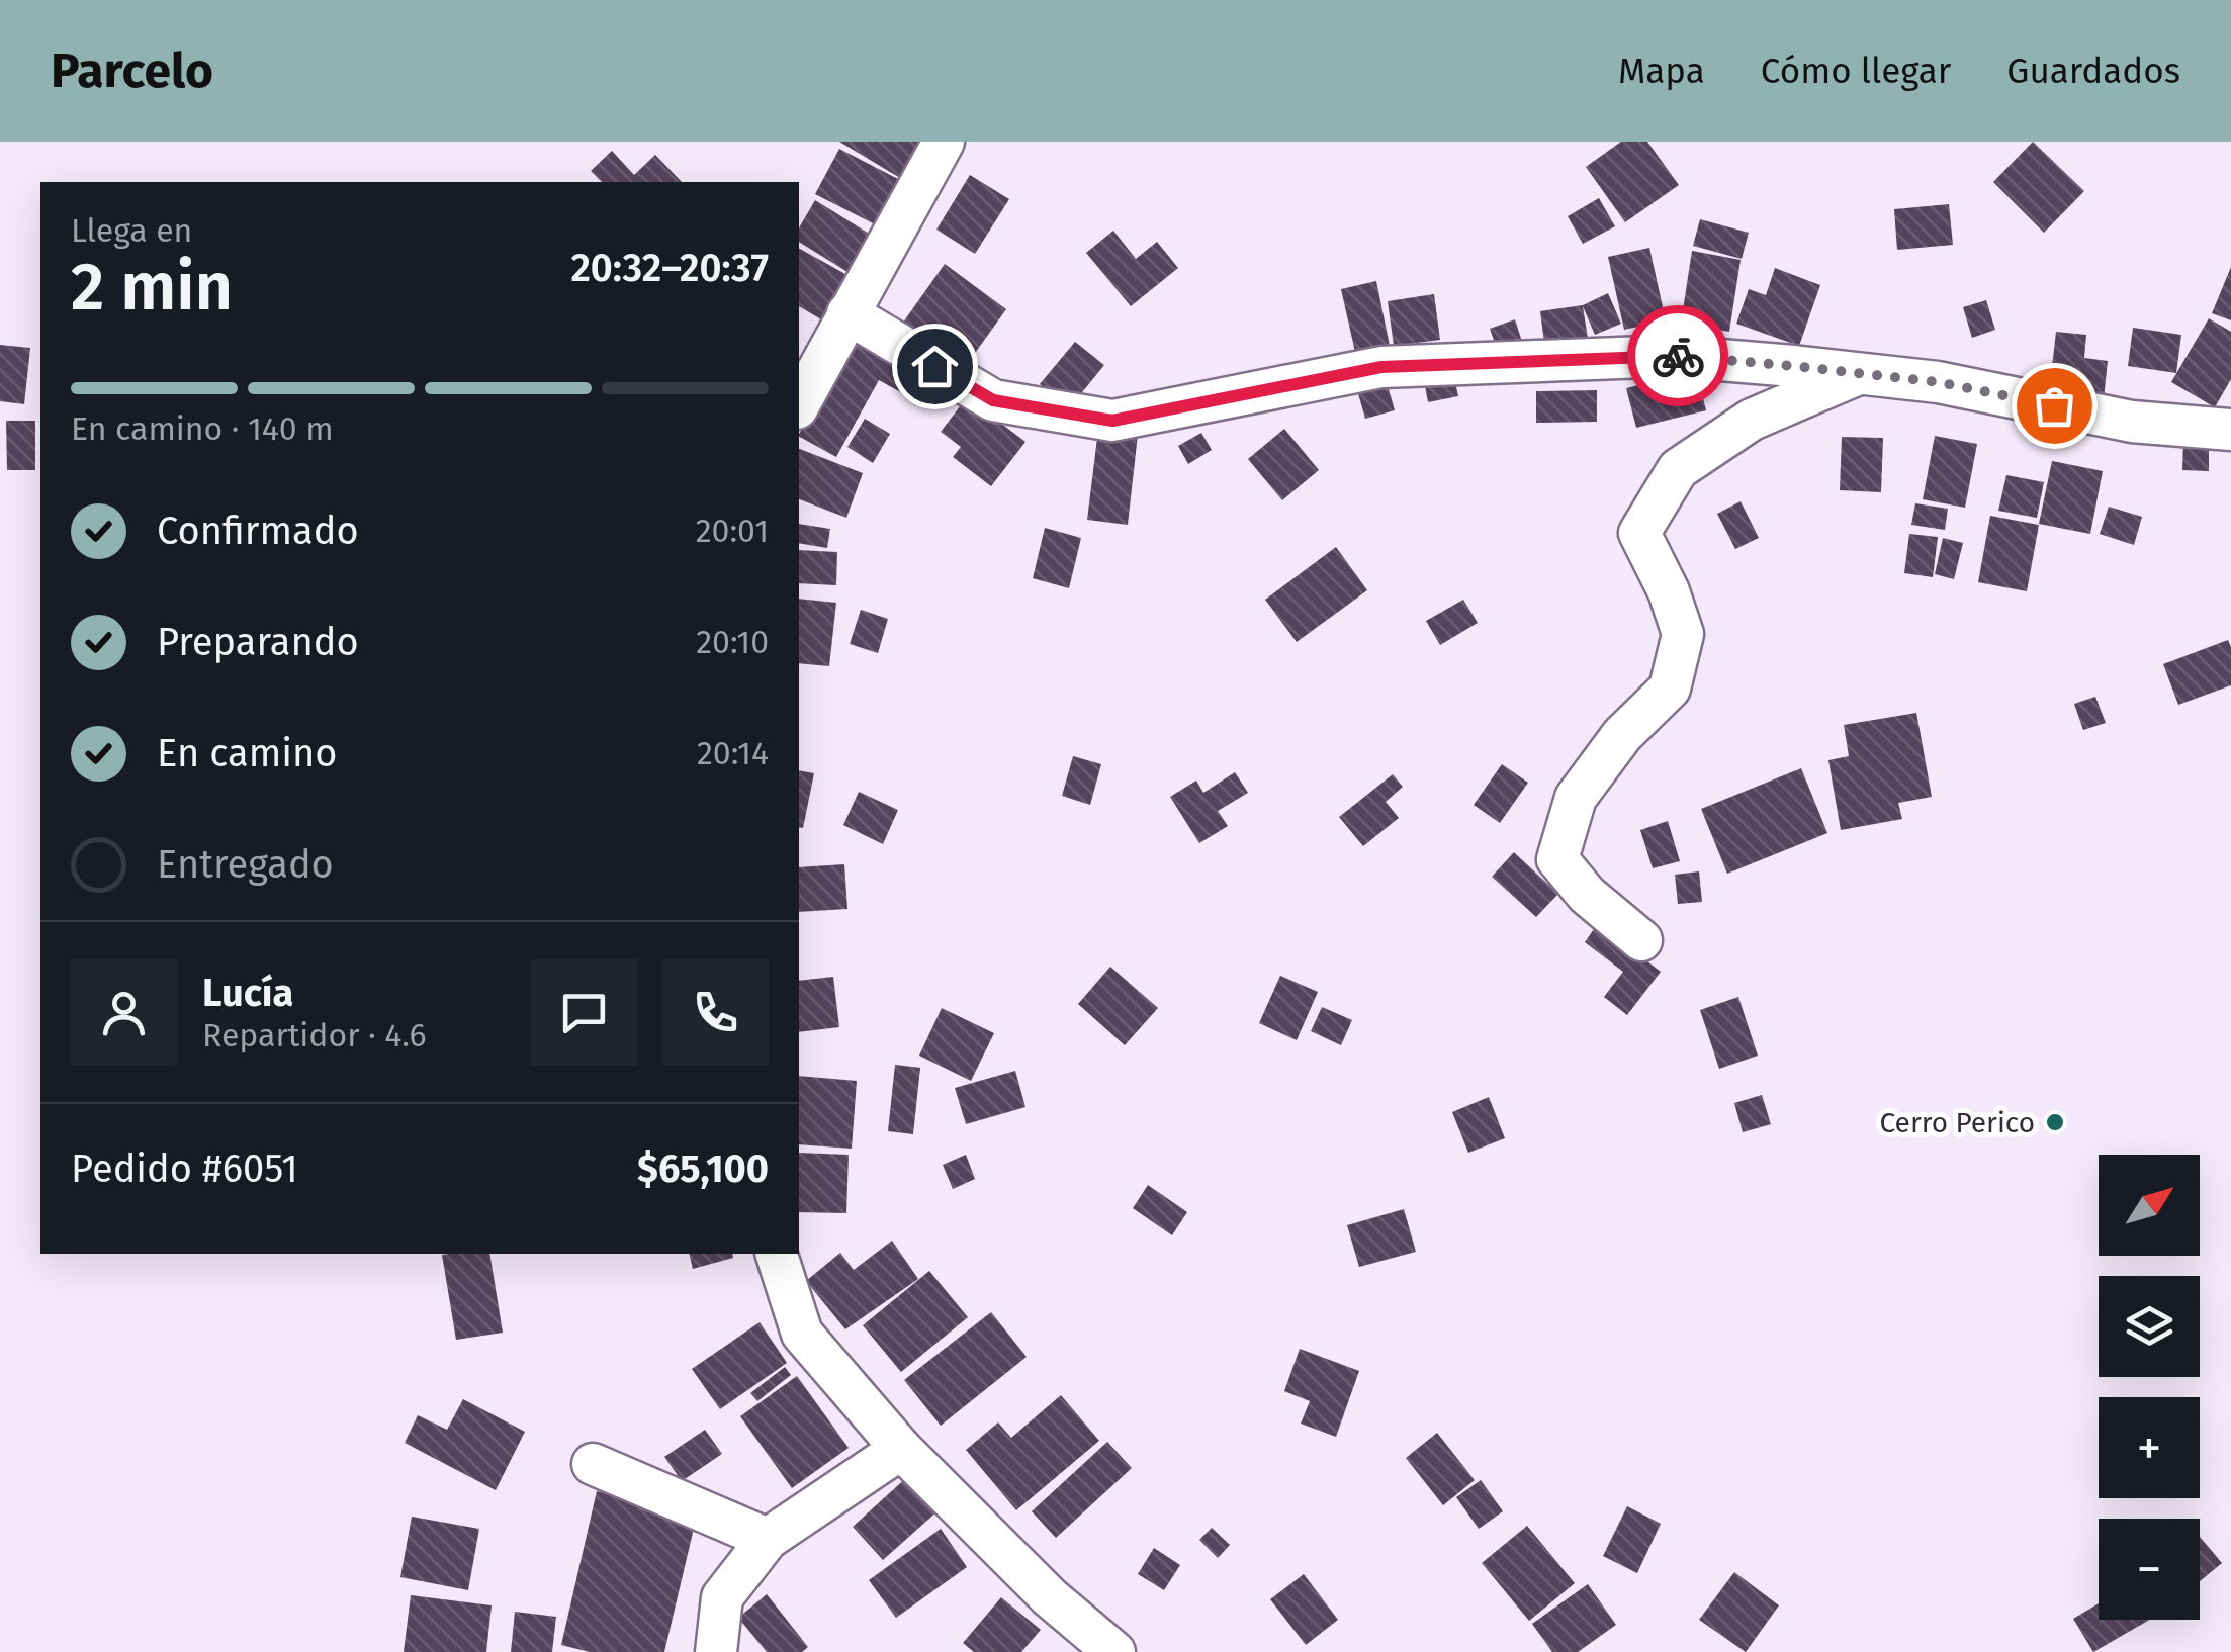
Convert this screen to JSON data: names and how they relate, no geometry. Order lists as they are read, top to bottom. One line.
{"places":["Cerro Perico"],"north":"top right","page":{"header":"Parcelo","nav":["Mapa","Cómo llegar","Guardados"],"heading":["2 min","Llega en","20:32–20:37"],"panel":["Lucía","Repartidor · 4.6","Pedido #6051","$65,100"],"bar":"En camino · 140 m","list":[["Confirmado","20:01"],["Preparando","20:10"],["En camino","20:14"],"Entregado"],"map_buttons":["+","−"]}}
